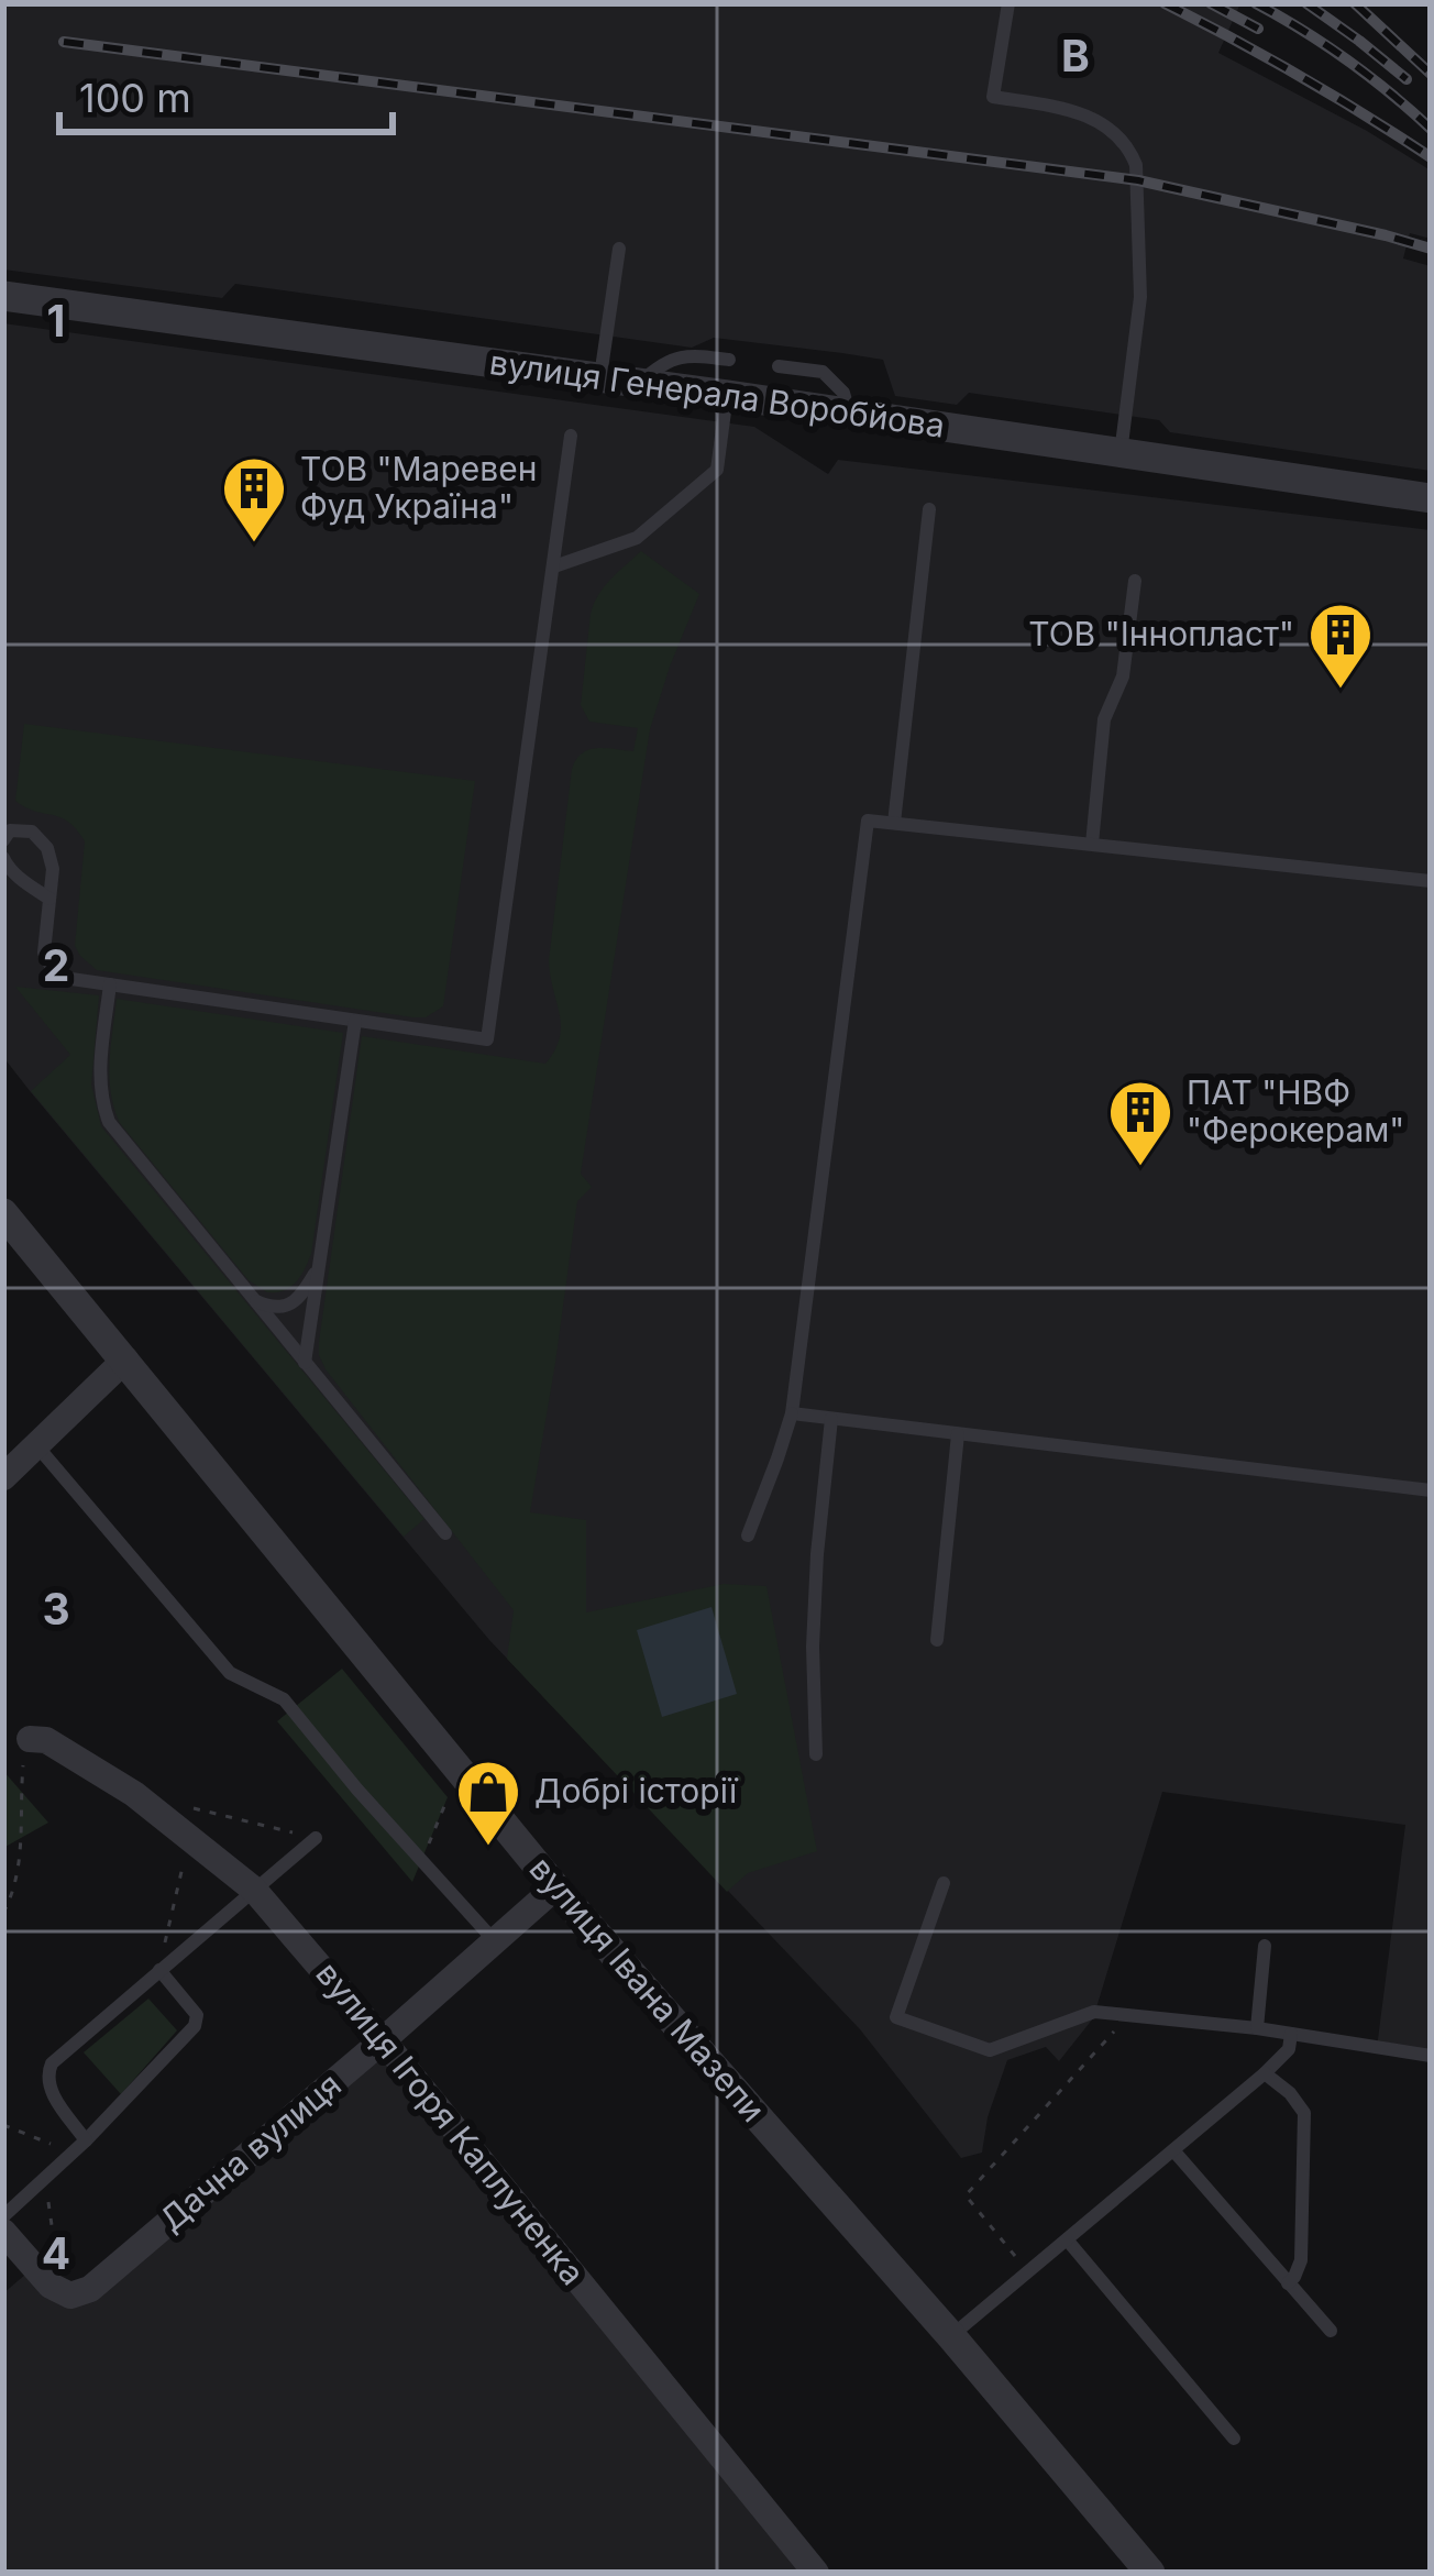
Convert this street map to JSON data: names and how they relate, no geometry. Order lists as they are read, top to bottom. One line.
{"streets":{"street":["вулиця Генерала Воробйова","вулиця Івана Мазепи","вулиця Ігоря Каплуненка","Дачна вулиця"]},"crossings":[["вулиця Івана Мазепи","Дачна вулиця"],["вулиця Ігоря Каплуненка","Дачна вулиця"]],"places":{"building":["ТОВ \"Маревен Фуд Україна\"","ТОВ \"Іннопласт\"","ПАТ \"НВФ \"Ферокерам\""],"shop":["Добрі історії"]},"scale_bar":"100 m","grid":{"columns":["B"],"rows":["1","2","3","4"]}}
